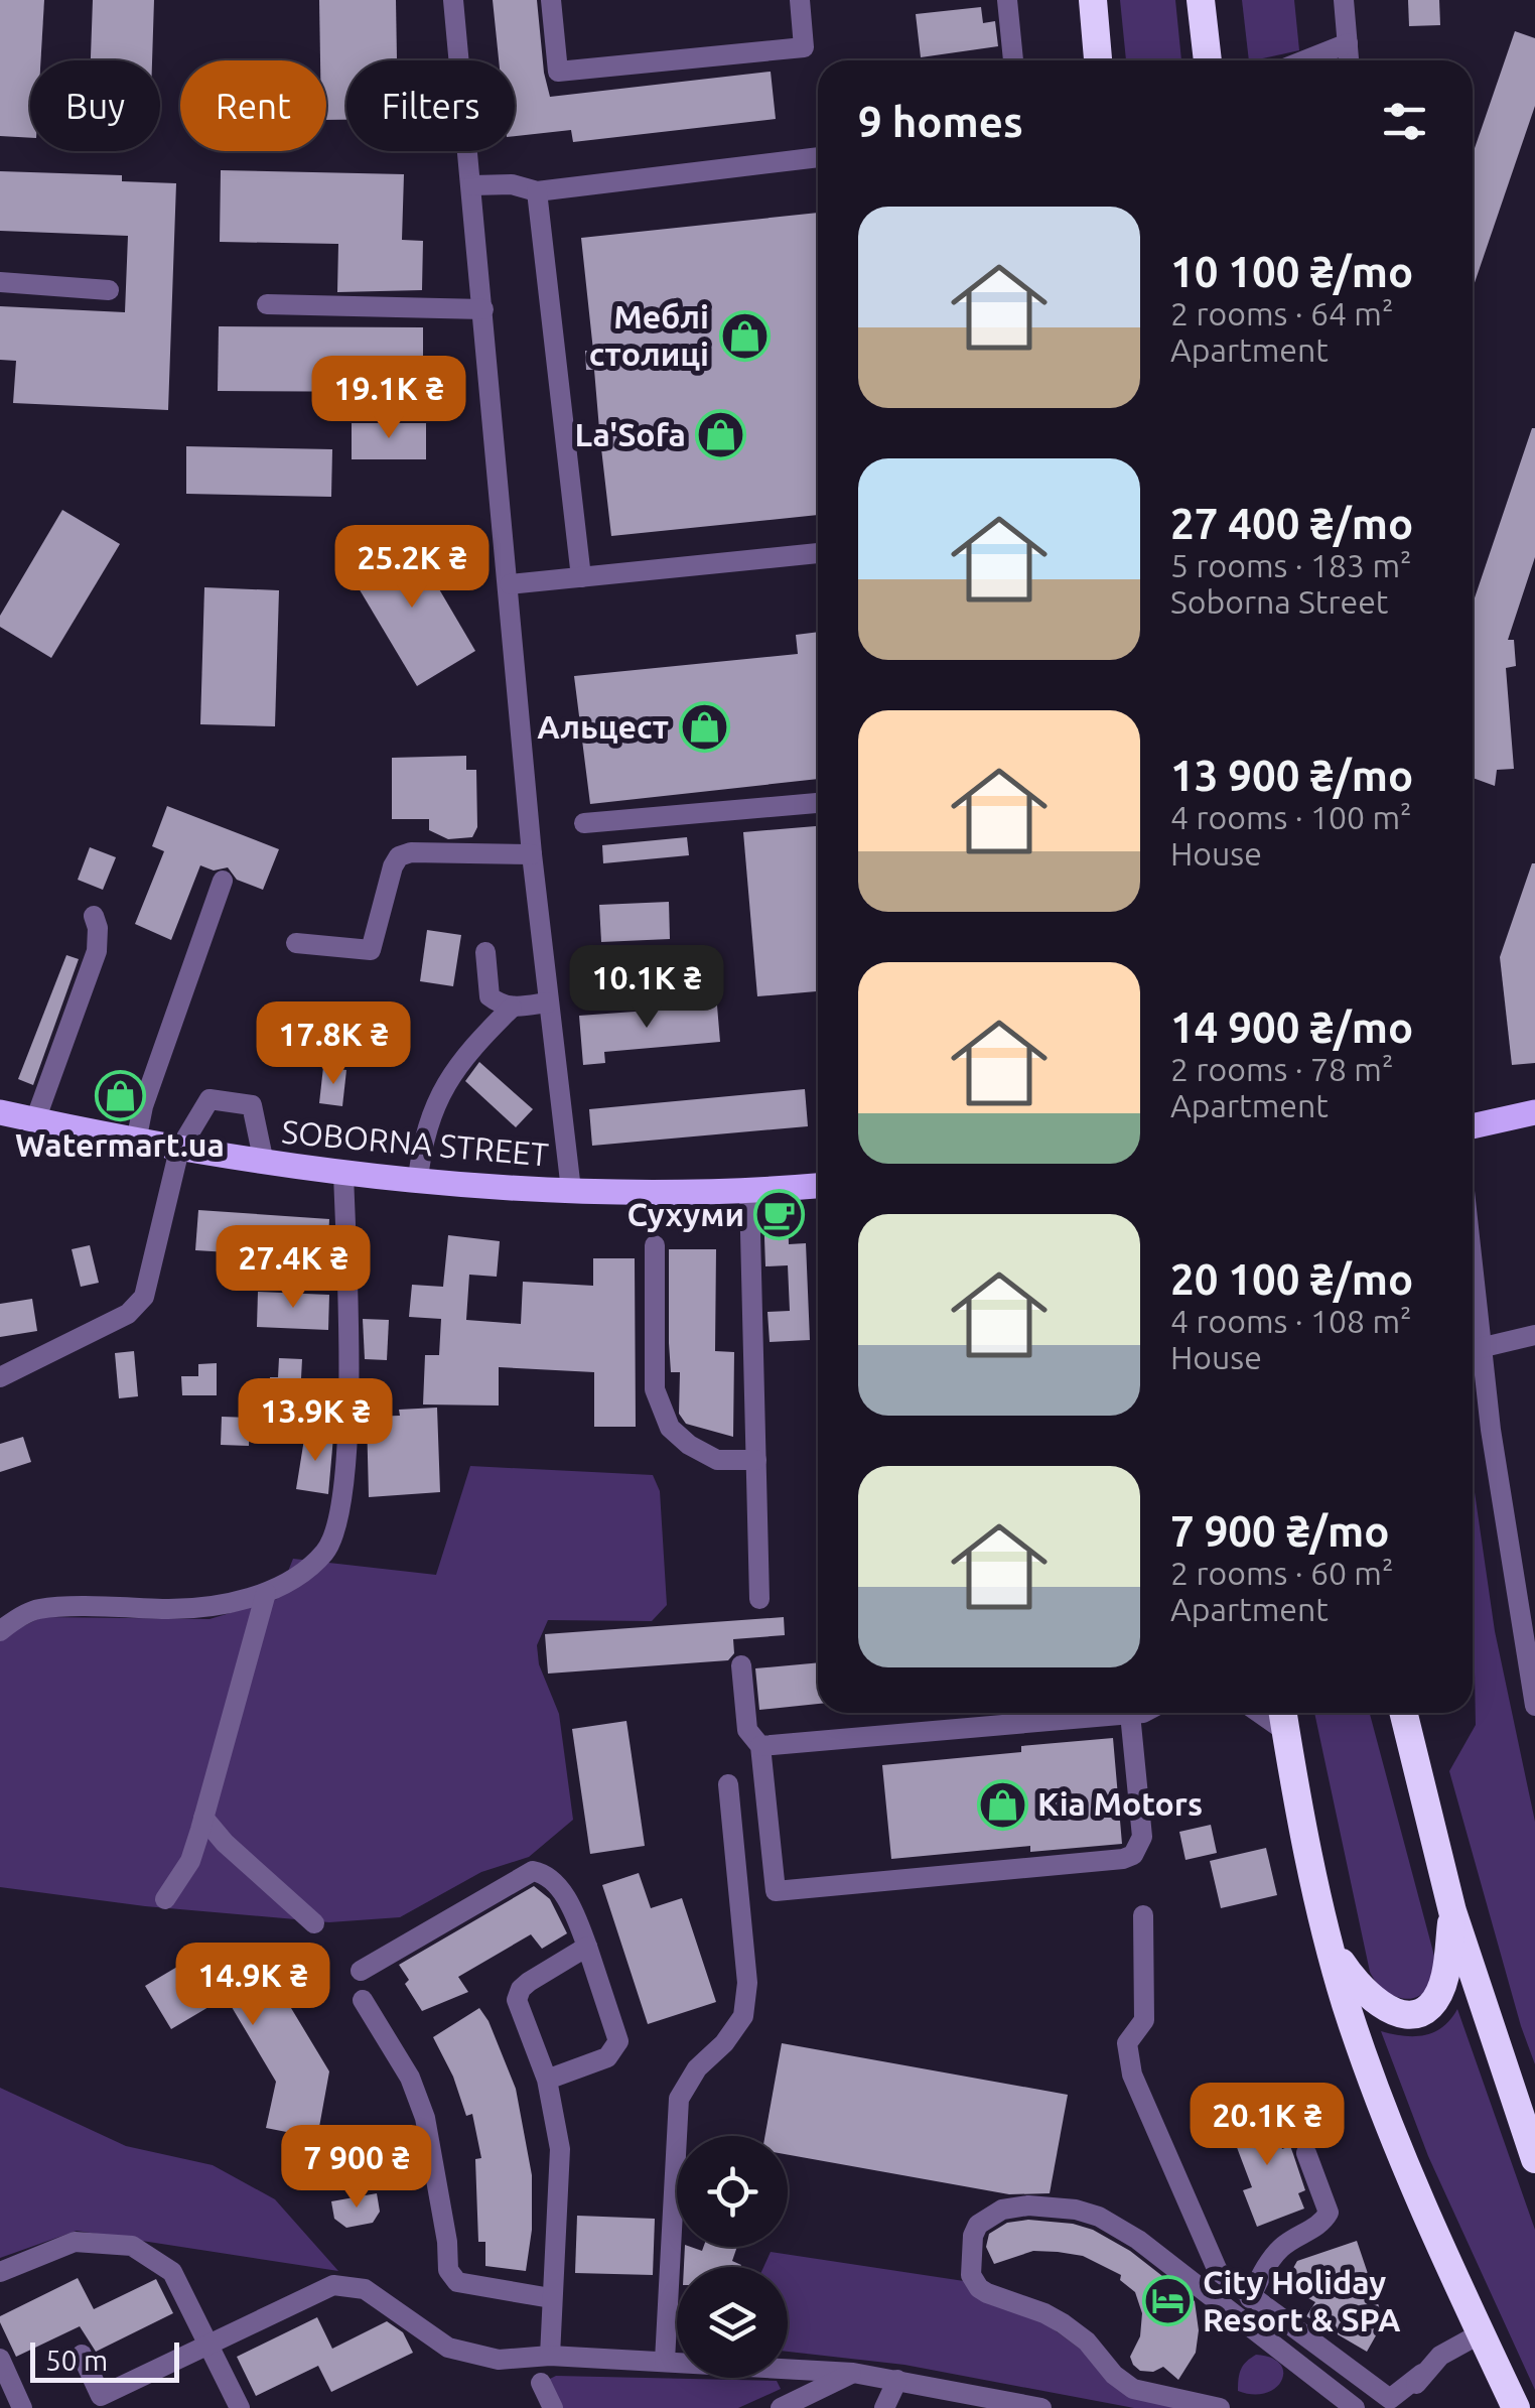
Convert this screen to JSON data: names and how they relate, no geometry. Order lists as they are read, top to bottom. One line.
{"streets":{"main road":["SOBORNA STREET"]},"places":{"shop":["Меблі столиці","La'Sofa","Альцест","Watermart.ua","Kia Motors"],"cafe":["Сухуми"],"hotel":["City Holiday Resort & SPA"]},"scale_bar":"50 m","page":{"chip":["Buy","Rent","Filters"],"heading":"9 homes","list":[{"name":"10 100 ₴/mo","note":"2 rooms · 64 m² · Apartment"},{"name":"27 400 ₴/mo","note":"5 rooms · 183 m² · Soborna Street"},{"name":"13 900 ₴/mo","note":"4 rooms · 100 m² · House"},{"name":"14 900 ₴/mo","note":"2 rooms · 78 m² · Apartment"},{"name":"20 100 ₴/mo","note":"4 rooms · 108 m² · House"},{"name":"7 900 ₴/mo","note":"2 rooms · 60 m² · Apartment"}],"price":["19.1K ₴","25.2K ₴","10.1K ₴","17.8K ₴","27.4K ₴","13.9K ₴","14.9K ₴","20.1K ₴","7 900 ₴"],"scale":"50 m"}}
